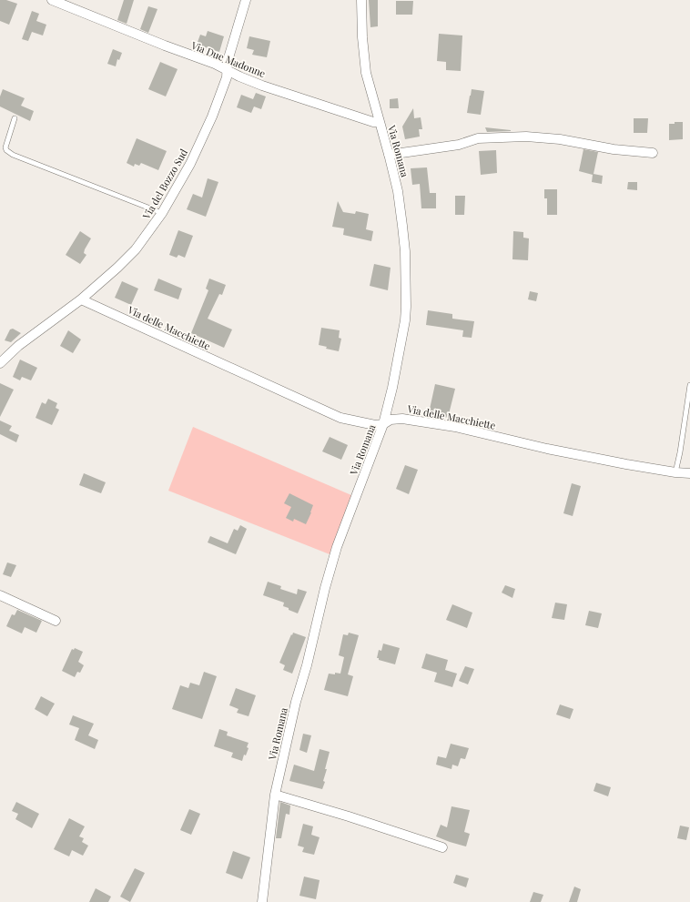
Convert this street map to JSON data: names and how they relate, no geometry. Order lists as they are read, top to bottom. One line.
{"streets":{"street":["Via Due Madonne","Via Romana","Via del Bozzo Sud","Via delle Macchiette"]},"crossings":[["Via Due Madonne","Via Romana"],["Via Due Madonne","Via del Bozzo Sud"],["Via Romana","Via delle Macchiette"],["Via del Bozzo Sud","Via delle Macchiette"]]}
